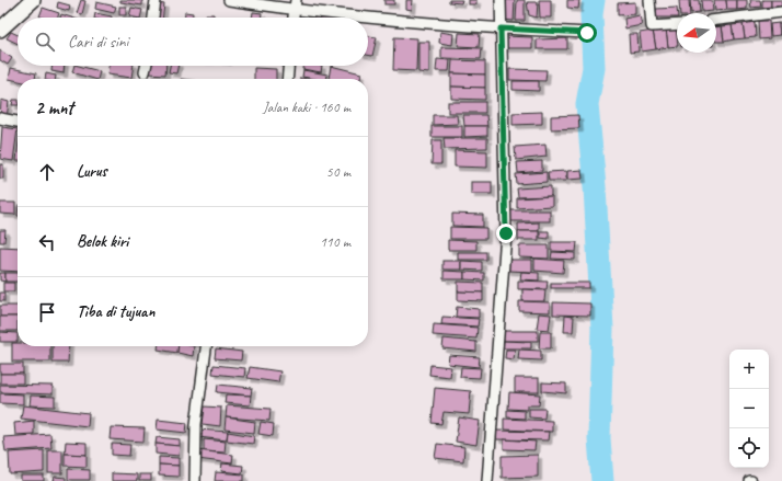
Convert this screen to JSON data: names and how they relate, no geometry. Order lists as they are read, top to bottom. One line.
{"north":"left","page":{"search":"Cari di sini","heading":["2 mnt","Jalan kaki · 160 m"],"list":[["Lurus","50 m"],["Belok kiri","110 m"],"Tiba di tujuan"],"map_buttons":["+","−"]}}
